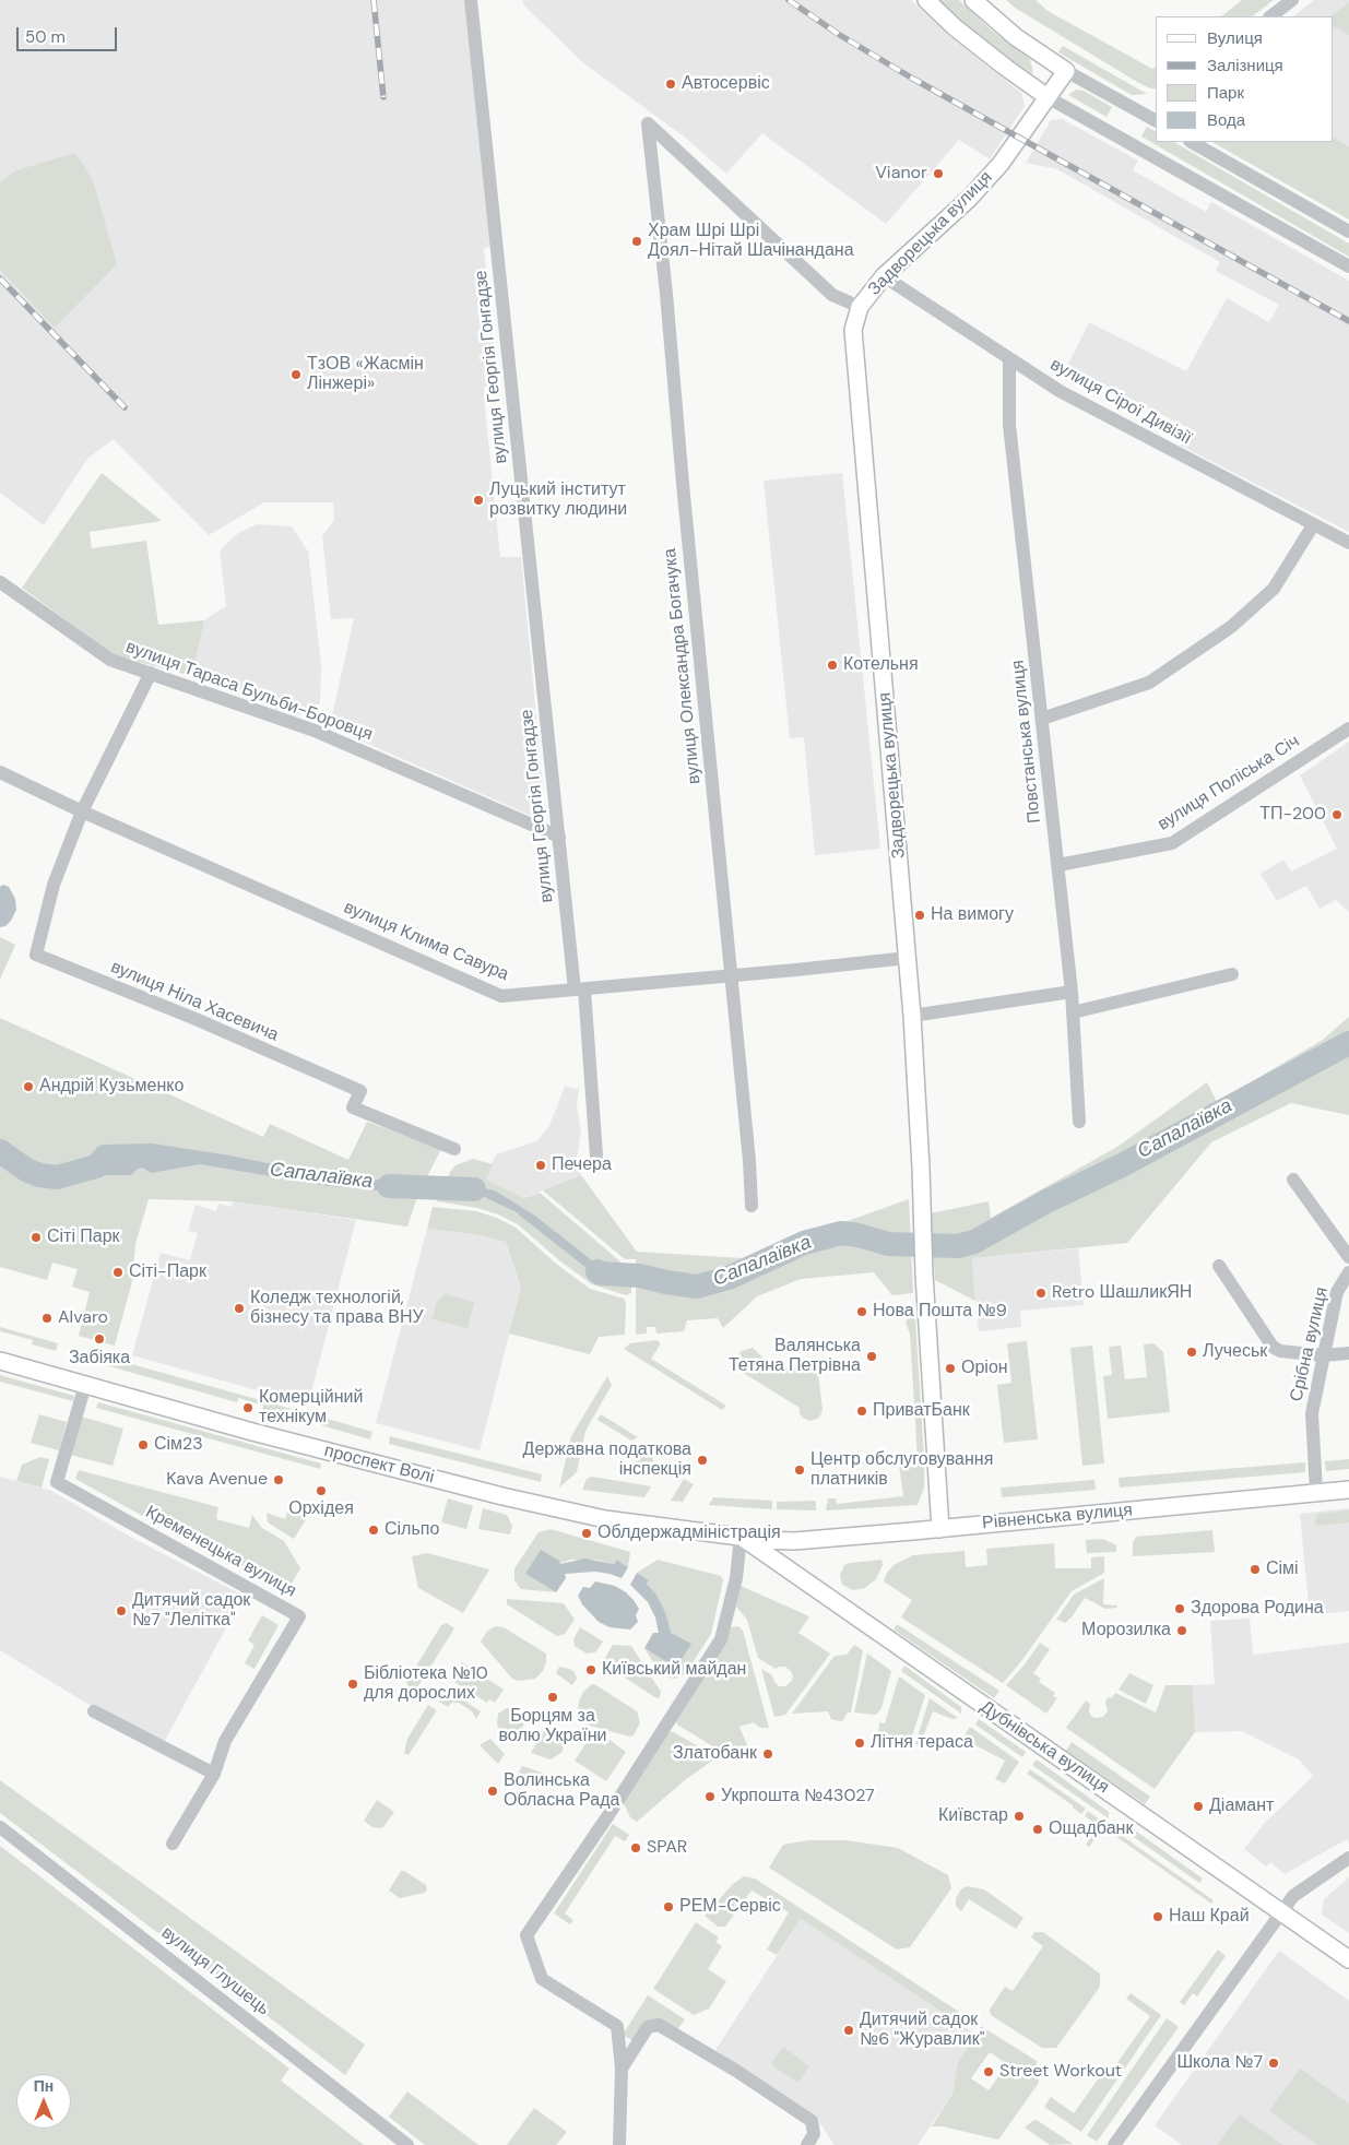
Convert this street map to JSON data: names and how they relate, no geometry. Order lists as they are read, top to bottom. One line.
{"streets":{"main road":["Задворецька вулиця","проспект Волі","Рівненська вулиця","Дубнівська вулиця"],"street":["вулиця Георгія Гонгадзе","вулиця Сірої Дивізії","вулиця Олександра Богачука","вулиця Тараса Бульби-Боровця","Повстанська вулиця","вулиця Поліська Січ","вулиця Клима Савура","вулиця Ніла Хасевича","Срібна вулиця","Кременецька вулиця","вулиця Глушець"]},"crossings":[["Задворецька вулиця","вулиця Сірої Дивізії"],["Задворецька вулиця","вулиця Олександра Богачука"],["Задворецька вулиця","вулиця Клима Савура"],["Задворецька вулиця","Рівненська вулиця"],["вулиця Георгія Гонгадзе","вулиця Тараса Бульби-Боровця"],["вулиця Георгія Гонгадзе","вулиця Клима Савура"],["вулиця Сірої Дивізії","Повстанська вулиця"],["вулиця Олександра Богачука","вулиця Клима Савура"],["Повстанська вулиця","вулиця Поліська Січ"],["вулиця Клима Савура","вулиця Ніла Хасевича"],["Срібна вулиця","Рівненська вулиця"],["проспект Волі","Рівненська вулиця"],["проспект Волі","Кременецька вулиця"],["проспект Волі","Дубнівська вулиця"]],"water":["Сапалаївка"],"places":["Автосервіс","Vianor","Храм Шрі Шрі Доял-Нітай Шачінандана","ТзОВ «Жасмін Лінжері»","Луцький інститут розвитку людини","Котельня","ТП-200","На вимогу","Андрій Кузьменко","Печера","Сіті Парк","Сіті-Парк","Retro ШашликЯН","Коледж технологій, бізнесу та права ВНУ","Нова Пошта №9","Alvaro","Забіяка","Лучеськ","Валянська Тетяна Петрівна","Оріон","Комерційний технікум","ПриватБанк","Сім23","Державна податкова інспекція","Центр обслуговування платників","Kava Avenue","Орхідея","Сільпо","Облдержадміністрація","Сімі","Здорова Родина","Дитячий садок №7 \"Лелітка\"","Морозилка","Київський майдан","Бібліотека №10 для дорослих","Борцям за волю України","Літня тераса","Златобанк","Волинська Обласна Рада","Укрпошта №43027","Діамант","Київстар","Ощадбанк","SPAR","РЕМ-Сервіс","Наш Край","Дитячий садок №6 \"Журавлик\"","Школа №7","Street Workout"],"legend":["Вулиця","Залізниця","Парк","Вода"],"scale_bar":"50 m","north":"top"}
